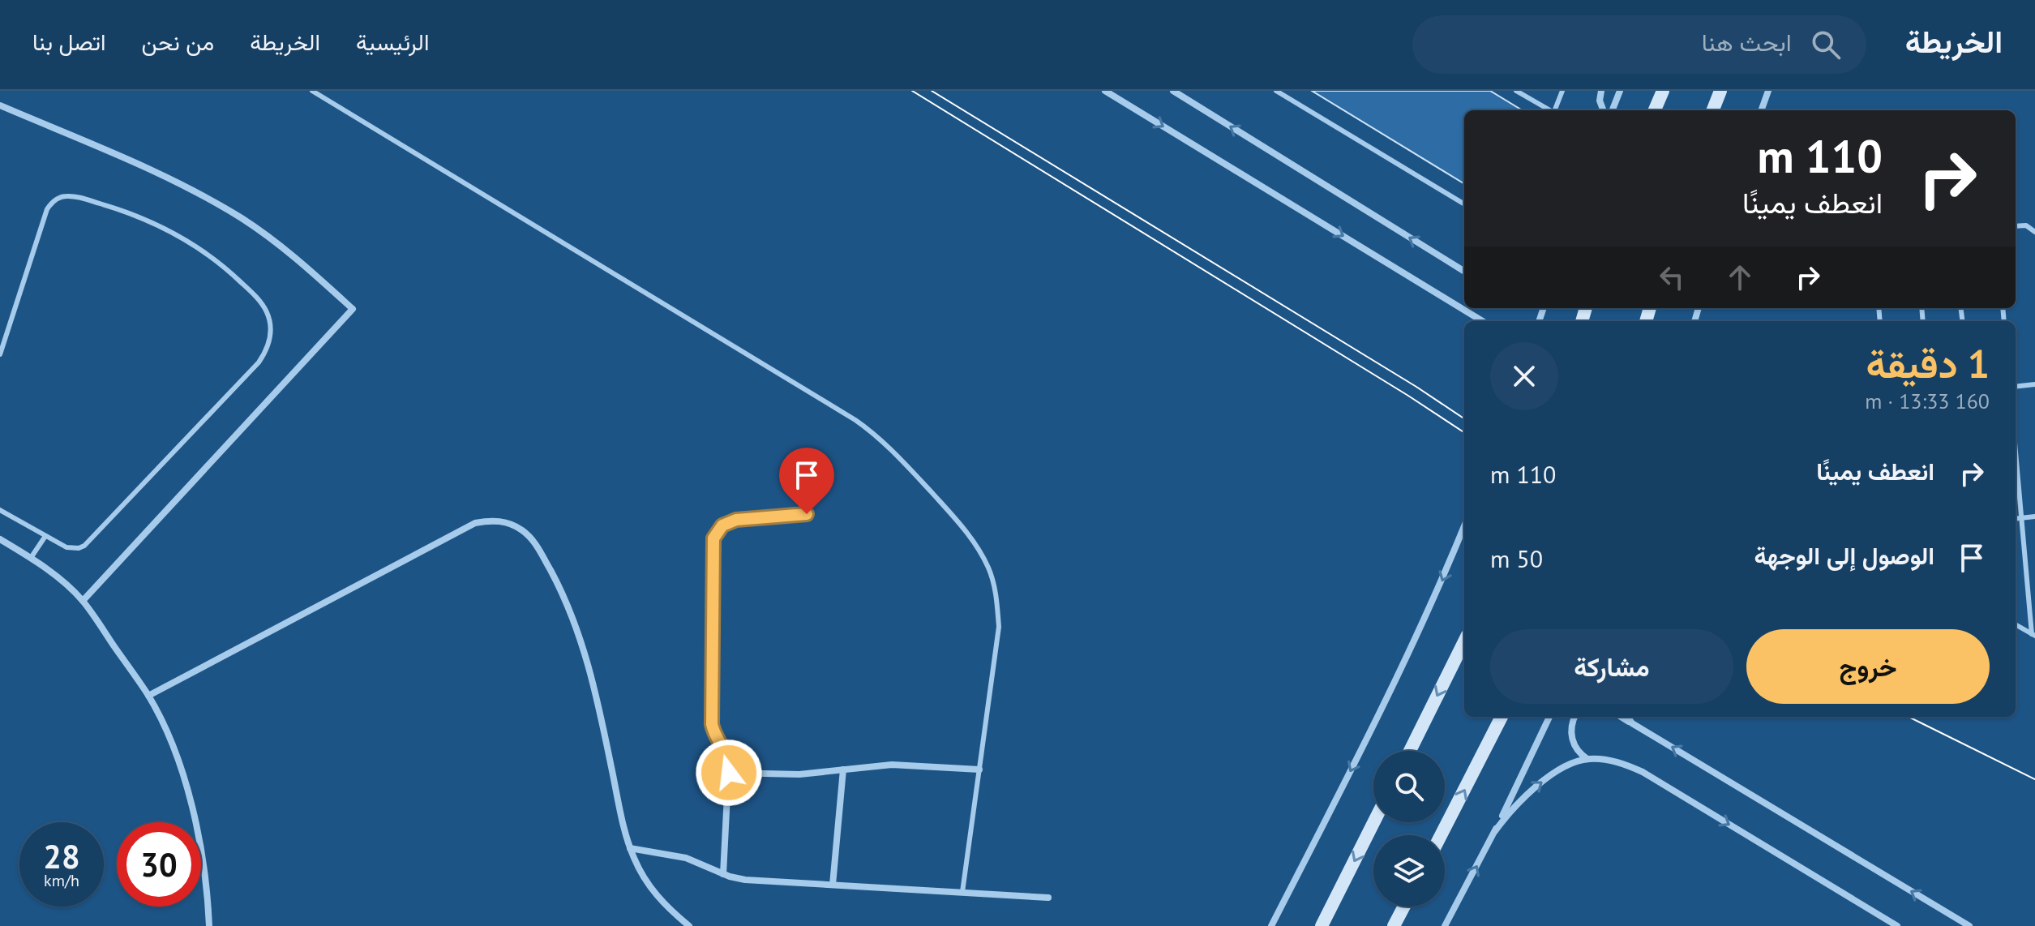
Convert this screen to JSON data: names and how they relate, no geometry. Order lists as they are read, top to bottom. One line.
{"page":{"header":"الخريطة","search":"ابحث هنا","nav":["الرئيسية","الخريطة","من نحن","اتصل بنا"],"turn":["110 m","انعطف يمينًا"],"heading":["1 دقيقة","160 m · 13:33"],"list":[{"name":"انعطف يمينًا","value":"110 m"},{"name":"الوصول إلى الوجهة","value":"50 m"}],"buttons":["خروج","مشاركة"],"speed":"28 km/h","limit":"30"}}
